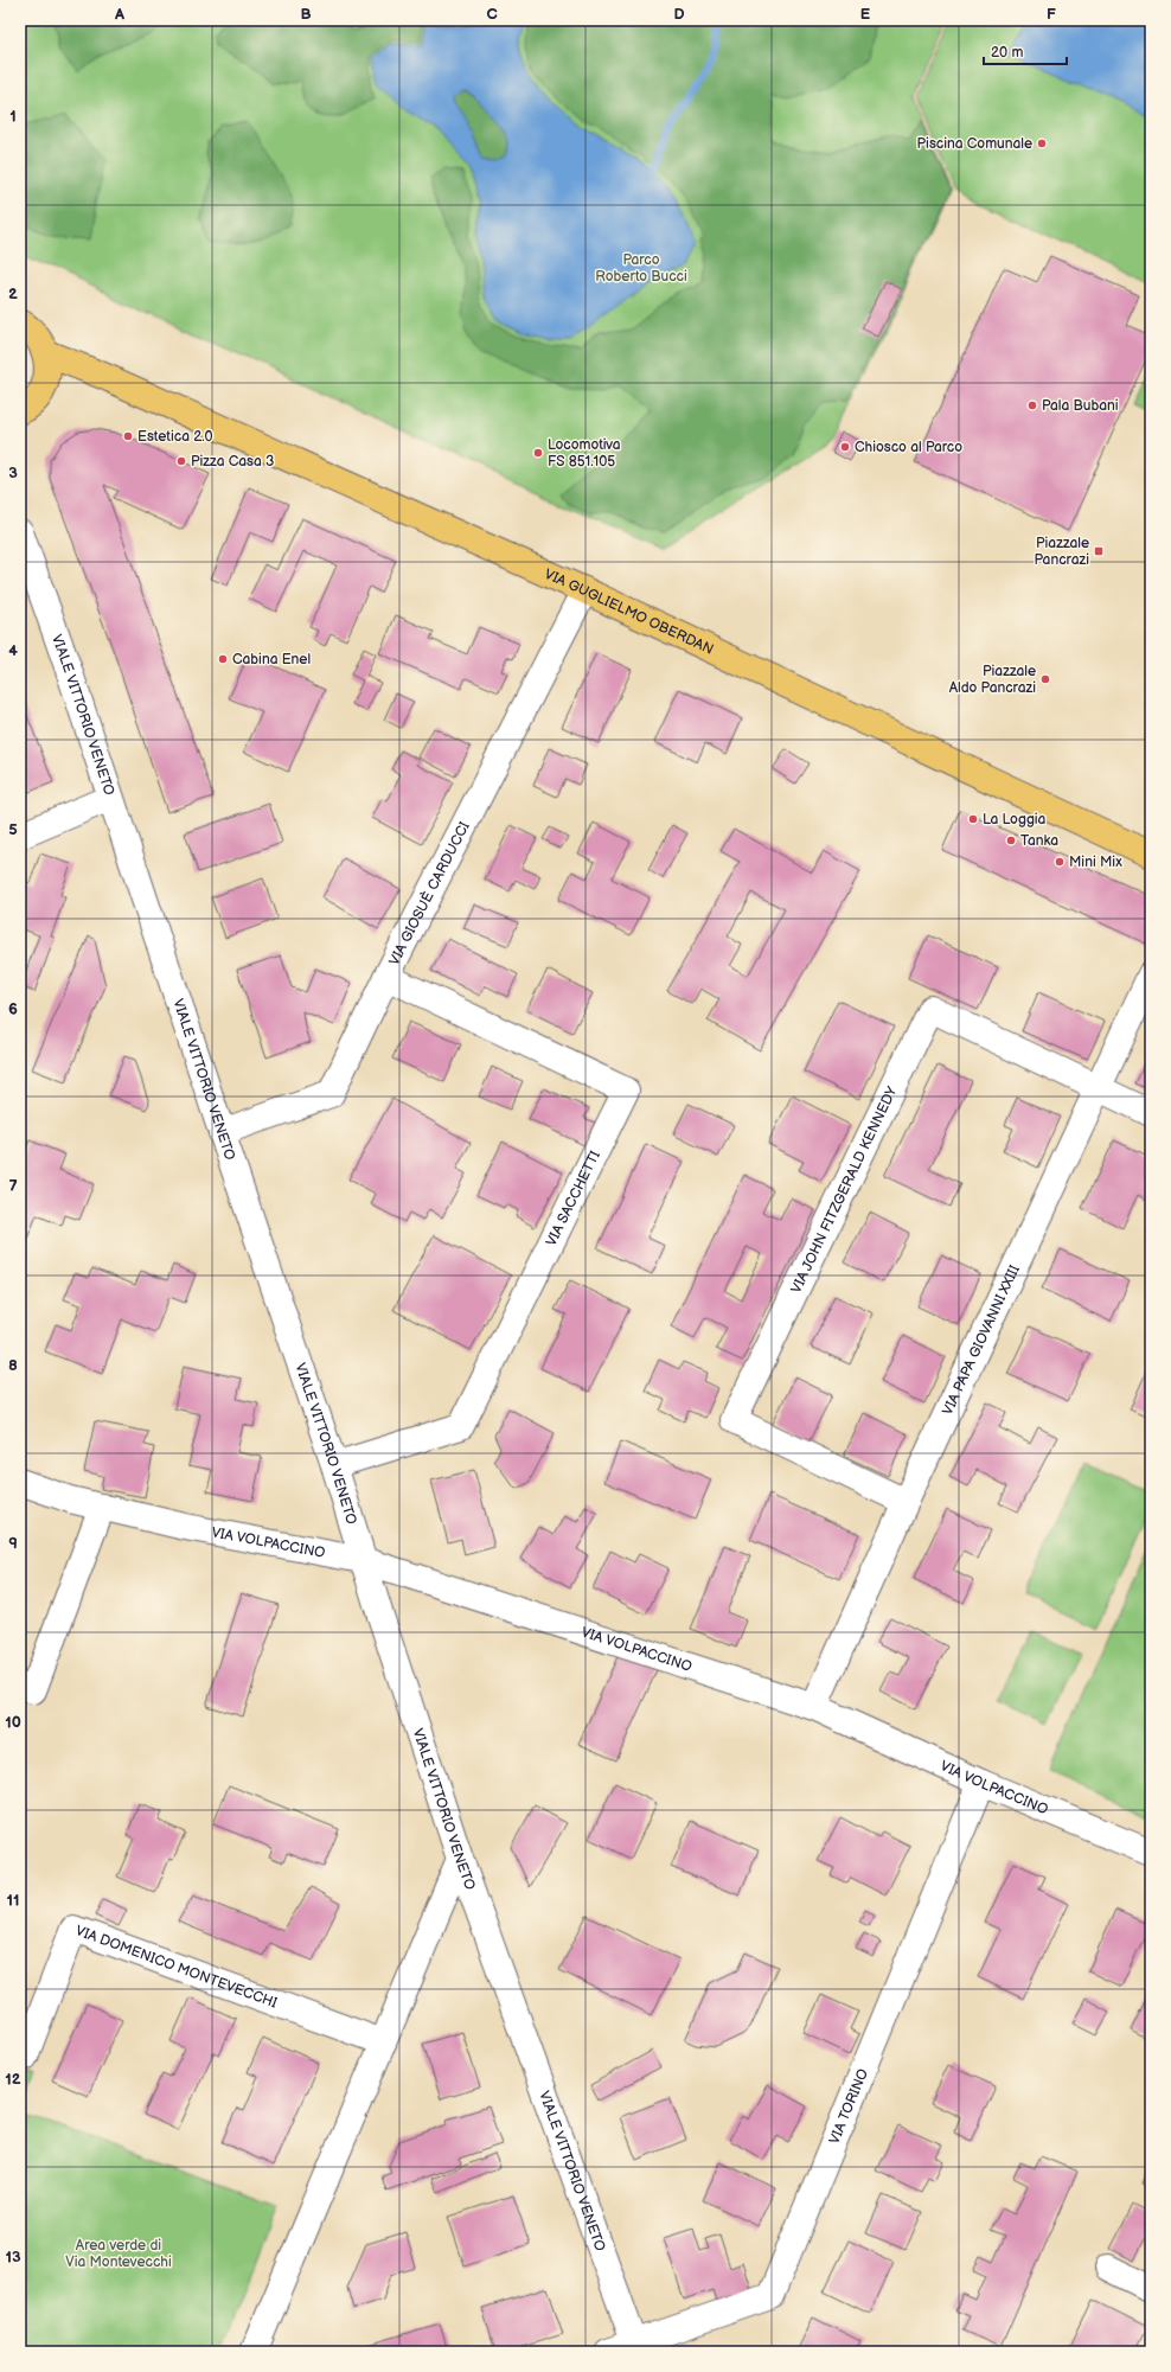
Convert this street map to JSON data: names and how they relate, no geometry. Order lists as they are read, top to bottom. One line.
{"streets":{"main road":["VIA GUGLIELMO OBERDAN"],"street":["VIALE VITTORIO VENETO","VIA GIOSUÈ CARDUCCI","VIA JOHN FITZGERALD KENNEDY","VIA SACCHETTI","VIA PAPA GIOVANNI XXIII","VIA VOLPACCINO","VIA DOMENICO MONTEVECCHI","VIA TORINO"]},"crossings":[["VIA GUGLIELMO OBERDAN","VIA GIOSUÈ CARDUCCI"],["VIALE VITTORIO VENETO","VIA GIOSUÈ CARDUCCI"],["VIALE VITTORIO VENETO","VIA SACCHETTI"],["VIALE VITTORIO VENETO","VIA VOLPACCINO"],["VIALE VITTORIO VENETO","VIA TORINO"],["VIA GIOSUÈ CARDUCCI","VIA SACCHETTI"],["VIA JOHN FITZGERALD KENNEDY","VIA PAPA GIOVANNI XXIII"],["VIA PAPA GIOVANNI XXIII","VIA VOLPACCINO"],["VIA VOLPACCINO","VIA TORINO"]],"parks":["Parco Roberto Bucci","Area verde di Via Montevecchi"],"places":{"other":["Piscina Comunale","Pala Bubani","Estetica 2.0","Chiosco al Parco","Locomotiva FS 851.105","Pizza Casa 3","Cabina Enel","Piazzale Aldo Pancrazi","La Loggia","Tanka","Mini Mix"],"transit":["Piazzale Pancrazi"]},"scale_bar":"20 m","grid":{"columns":["A","B","C","D","E","F"],"rows":["1","2","3","4","5","6","7","8","9","10","11","12","13"]}}
